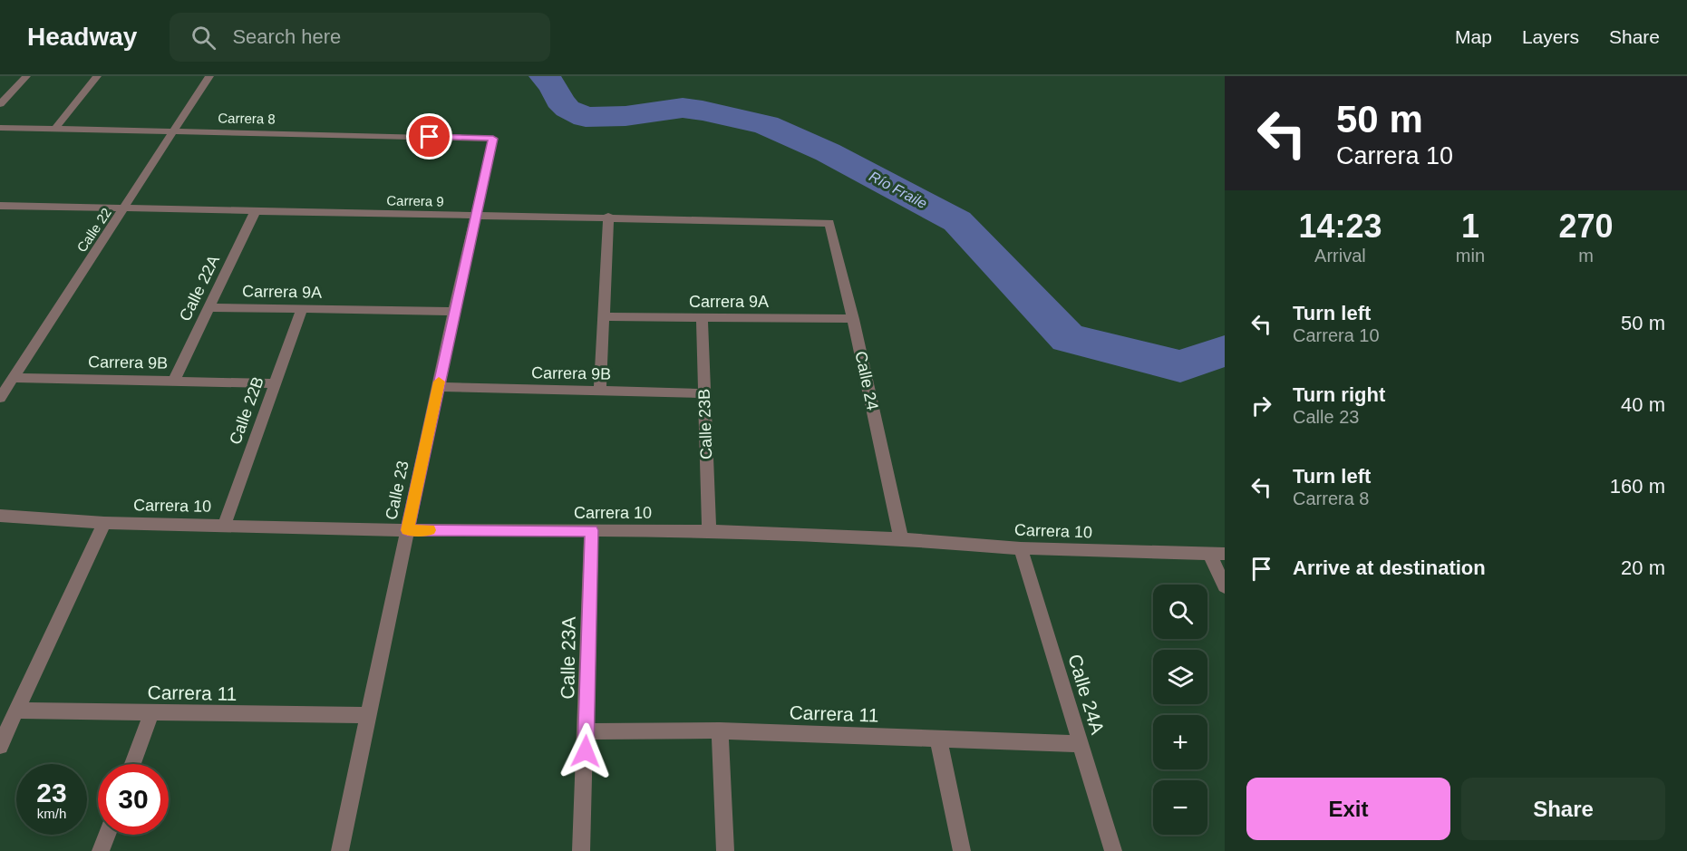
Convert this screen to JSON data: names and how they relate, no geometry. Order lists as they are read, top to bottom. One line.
{"streets":{"street":["Carrera 8","Carrera 9","Calle 22","Calle 22A","Carrera 9A","Carrera 9B","Calle 24","Calle 22B","Calle 23B","Calle 23","Carrera 10","Calle 23A","Carrera 11","Calle 24A"]},"crossings":[["Carrera 8","Calle 22"],["Carrera 8","Calle 23"],["Carrera 9","Calle 22"],["Carrera 9","Calle 22A"],["Carrera 9","Calle 24"],["Carrera 9","Calle 23"],["Calle 22","Carrera 9B"],["Calle 22A","Carrera 9A"],["Calle 22A","Carrera 9B"],["Carrera 9A","Calle 24"],["Carrera 9A","Calle 22B"],["Carrera 9A","Calle 23B"],["Carrera 9A","Calle 23"],["Carrera 9B","Calle 22B"],["Carrera 9B","Calle 23B"],["Carrera 9B","Calle 23"],["Calle 24","Carrera 10"],["Calle 22B","Carrera 10"],["Calle 23B","Carrera 10"],["Calle 23","Carrera 10"],["Calle 23","Carrera 11"],["Carrera 10","Calle 23A"],["Carrera 10","Calle 24A"],["Calle 23A","Carrera 11"],["Carrera 11","Calle 24A"]],"water":["Río Fraile"],"page":{"header":"Headway","search":"Search here","nav":["Map","Layers","Share"],"turn":["50 m","Carrera 10"],"eta":["14:23","Arrival","1","min","270","m"],"list":[{"name":"Turn left","note":"Carrera 10","value":"50 m"},{"name":"Turn right","note":"Calle 23","value":"40 m"},{"name":"Turn left","note":"Carrera 8","value":"160 m"},{"name":"Arrive at destination","value":"20 m"}],"map_buttons":["+","−"],"speed":"23 km/h","limit":"30","buttons":["Exit","Share"]}}
